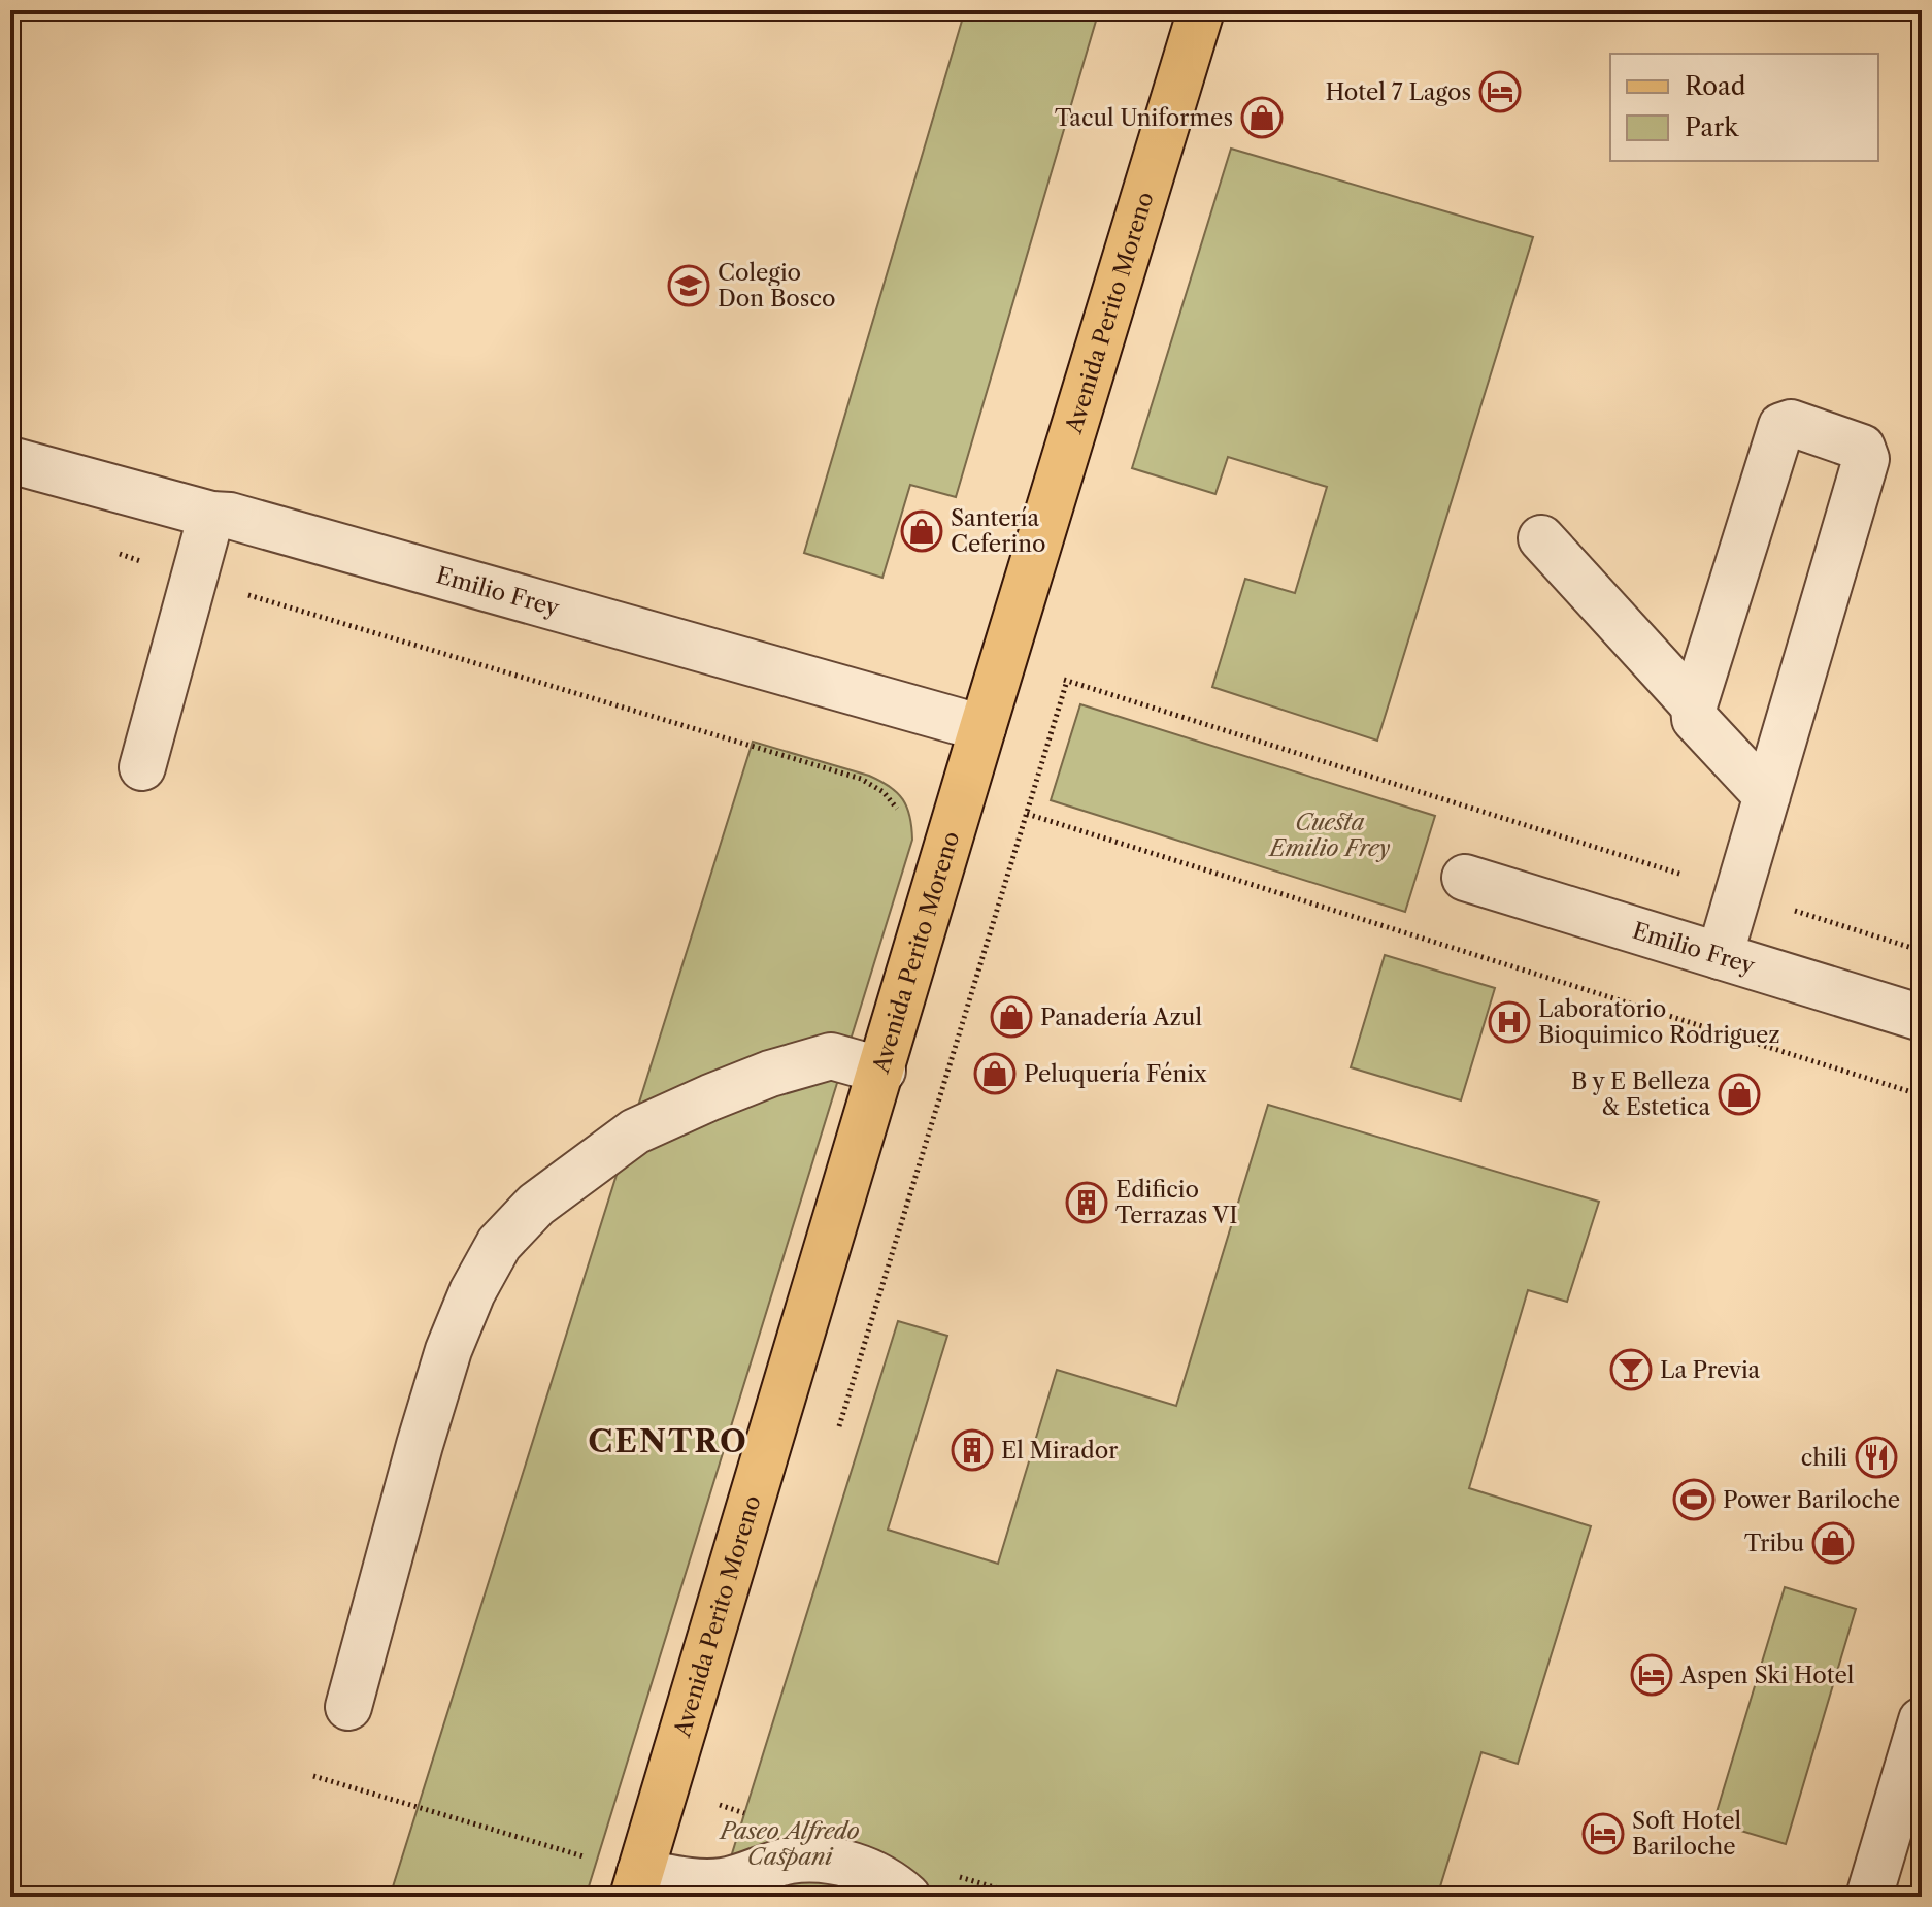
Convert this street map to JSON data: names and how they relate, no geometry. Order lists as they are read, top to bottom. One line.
{"streets":{"main road":["Avenida Perito Moreno"],"street":["Emilio Frey"]},"crossings":[["Avenida Perito Moreno","Emilio Frey"]],"districts":["CENTRO"],"parks":["Cuesta Emilio Frey","Paseo Alfredo Caspani"],"places":{"hotel":["Hotel 7 Lagos","Aspen Ski Hotel","Soft Hotel Bariloche"],"shop":["Tacul Uniformes","Santería Ceferino","Panadería Azul","Peluquería Fénix","B y E Belleza & Estetica","Tribu"],"school or university":["Colegio Don Bosco"],"hospital":["Laboratorio Bioquimico Rodriguez"],"building":["Edificio Terrazas VI","El Mirador"],"bar":["La Previa"],"restaurant":["chili"],"sports":["Power Bariloche"]},"legend":["Road","Park"]}
